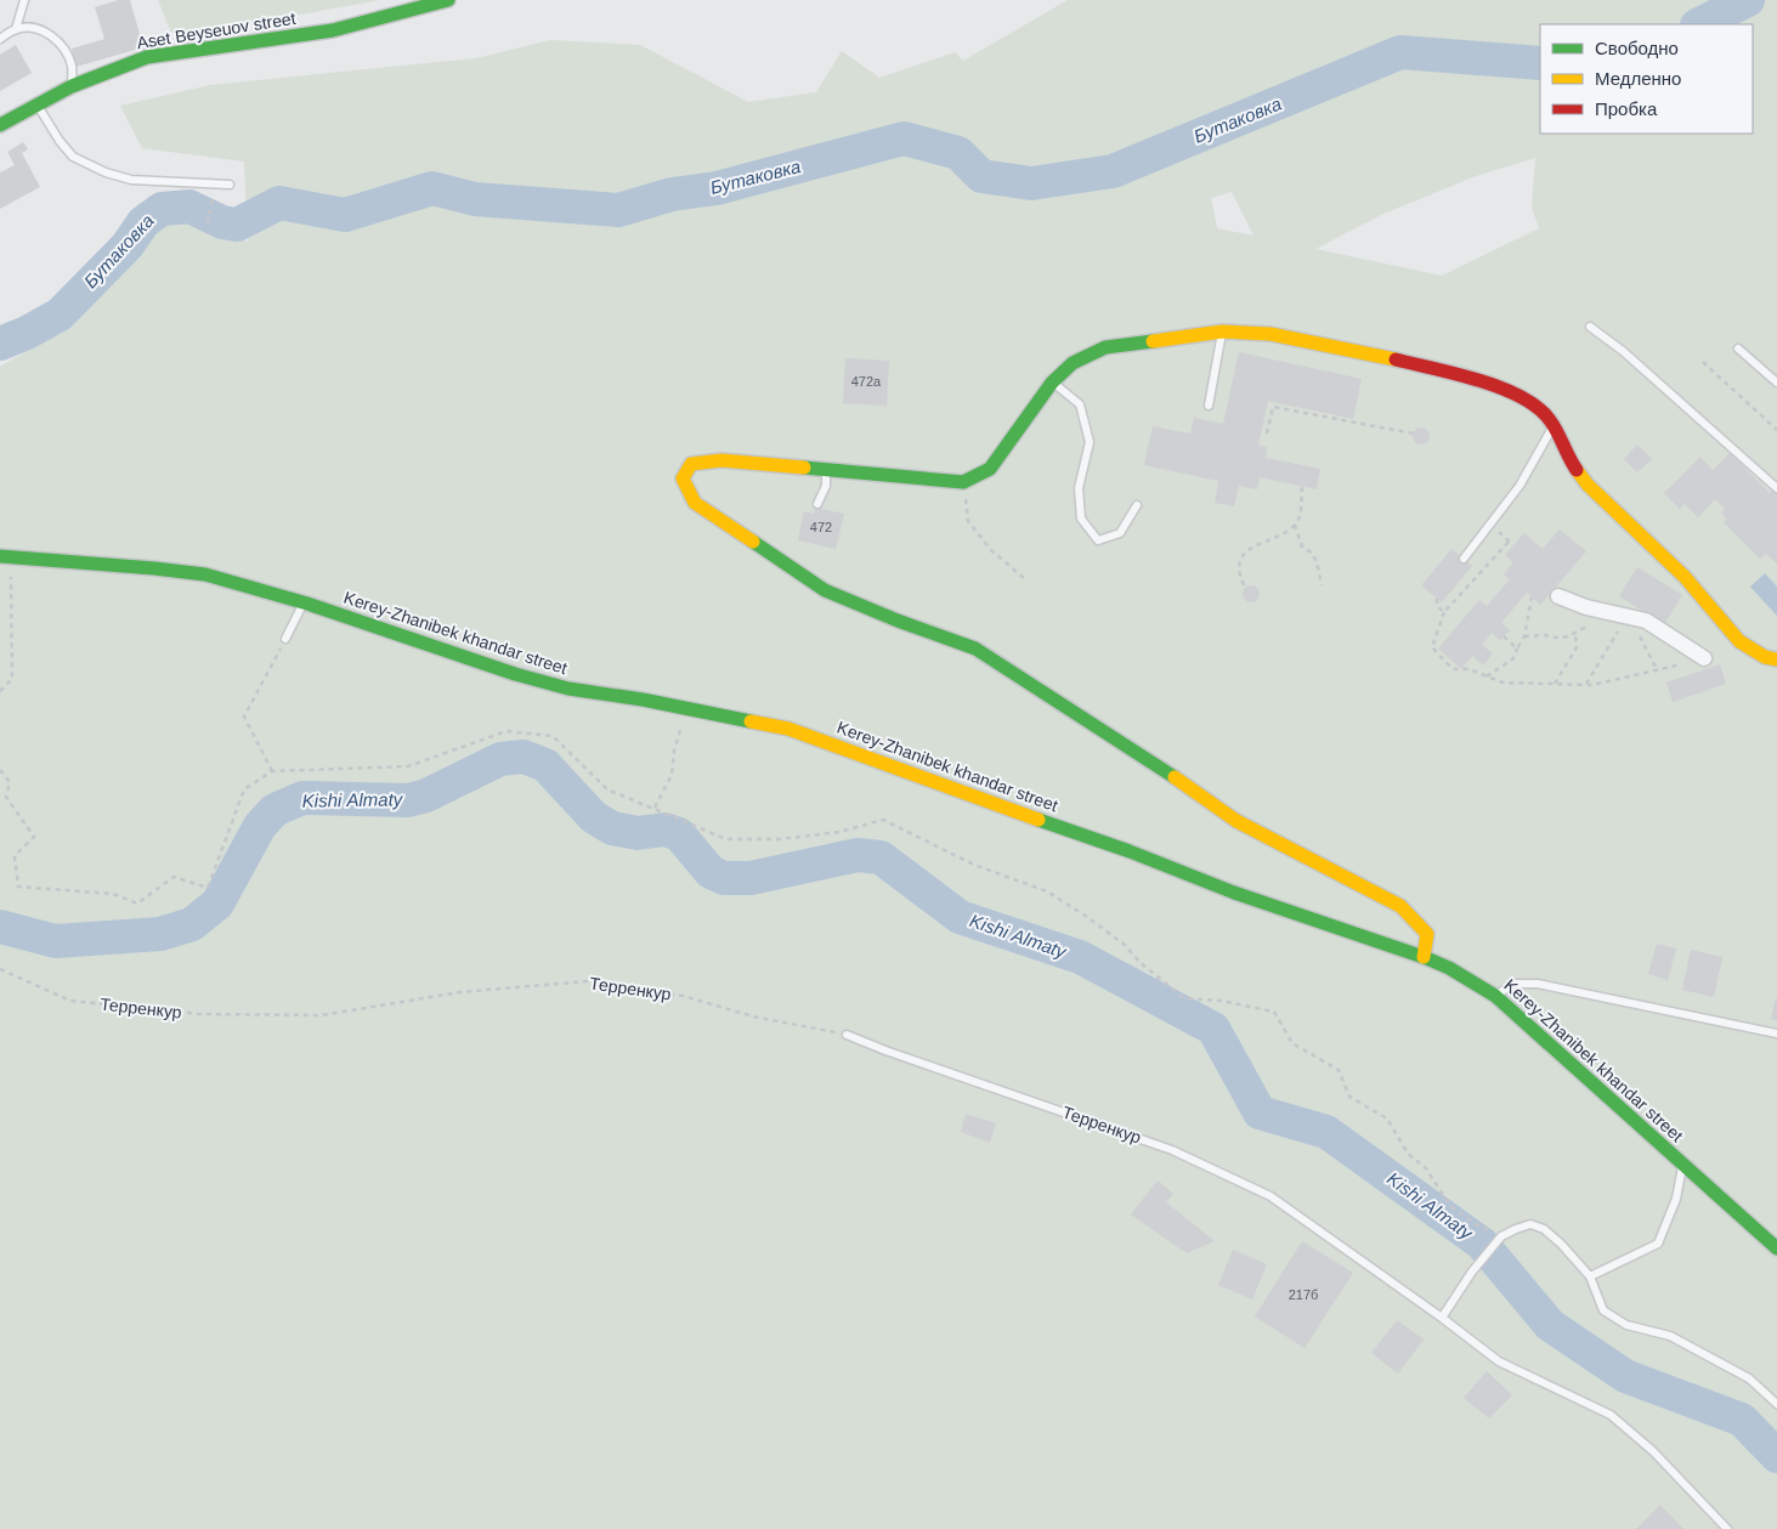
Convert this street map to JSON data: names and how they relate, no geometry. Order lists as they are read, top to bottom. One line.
{"streets":{"street":["Aset Beyseuov street","Kerey-Zhanibek khandar street"],"lane":["Терренкур"]},"water":["Бутаковка","Kіshі Almaty"],"house_numbers":["472а","472","217б"],"legend":["Свободно","Медленно","Пробка"]}
